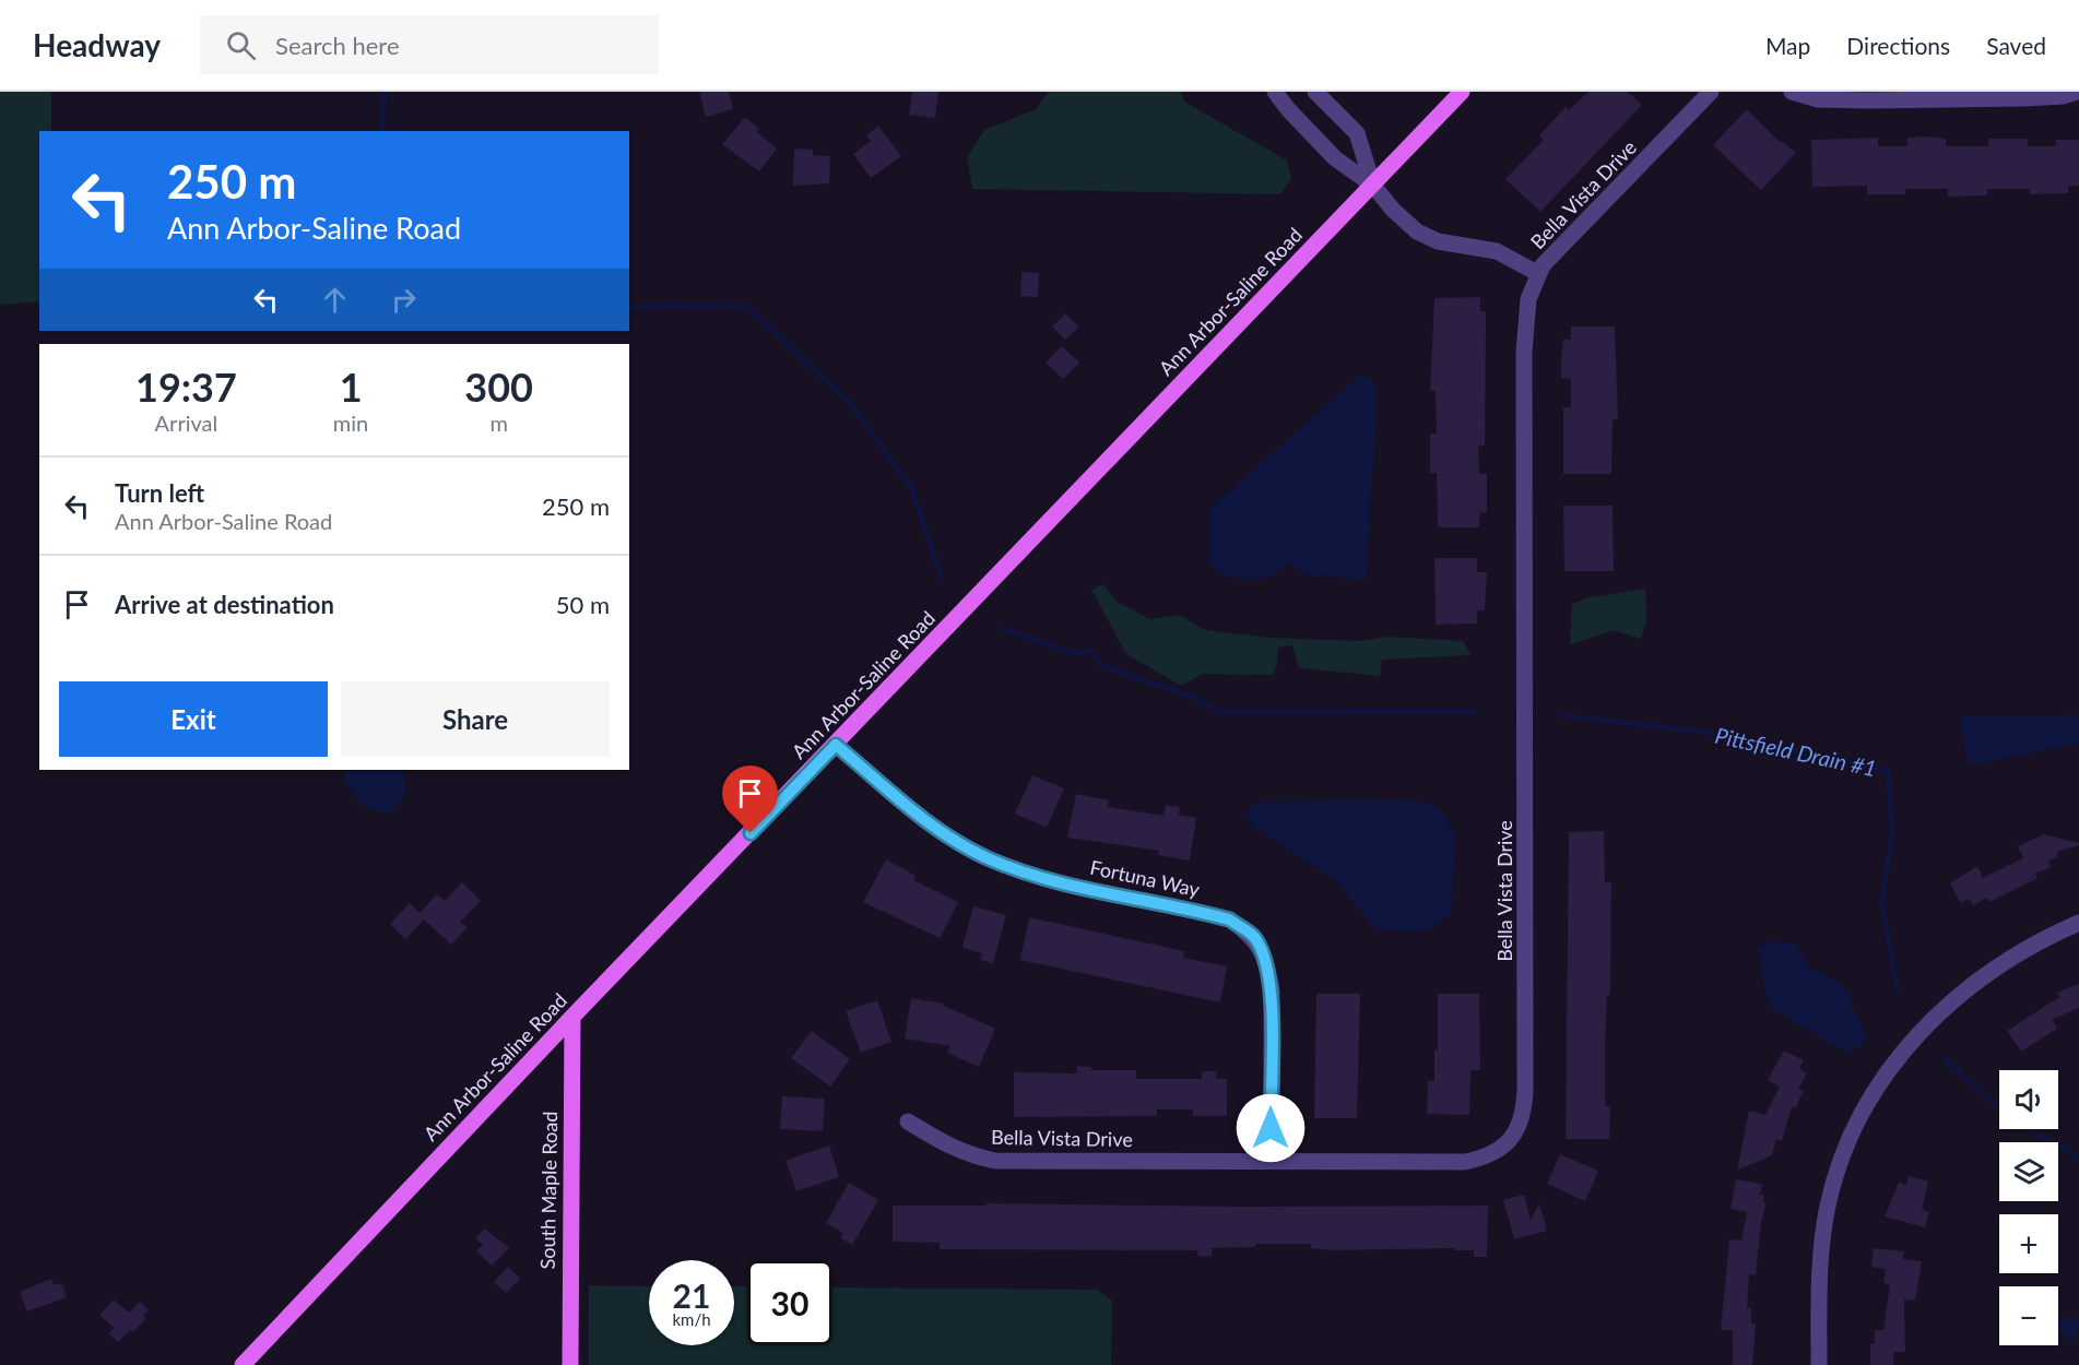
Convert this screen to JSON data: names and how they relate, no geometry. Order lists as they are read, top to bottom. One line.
{"streets":{"main road":["Ann Arbor-Saline Road","South Maple Road"],"street":["Bella Vista Drive","Fortuna Way"]},"crossings":[["Bella Vista Drive","Fortuna Way"],["Ann Arbor-Saline Road","Fortuna Way"],["Ann Arbor-Saline Road","South Maple Road"]],"water":["Pittsfield Drain #1"],"page":{"header":"Headway","search":"Search here","nav":["Map","Directions","Saved"],"turn":["250 m","Ann Arbor-Saline Road"],"eta":["19:37","Arrival","1","min","300","m"],"list":[{"name":"Turn left","note":"Ann Arbor-Saline Road","value":"250 m"},{"name":"Arrive at destination","value":"50 m"}],"buttons":["Exit","Share"],"map_buttons":["+","−"],"speed":"21 km/h","limit":"30"}}
